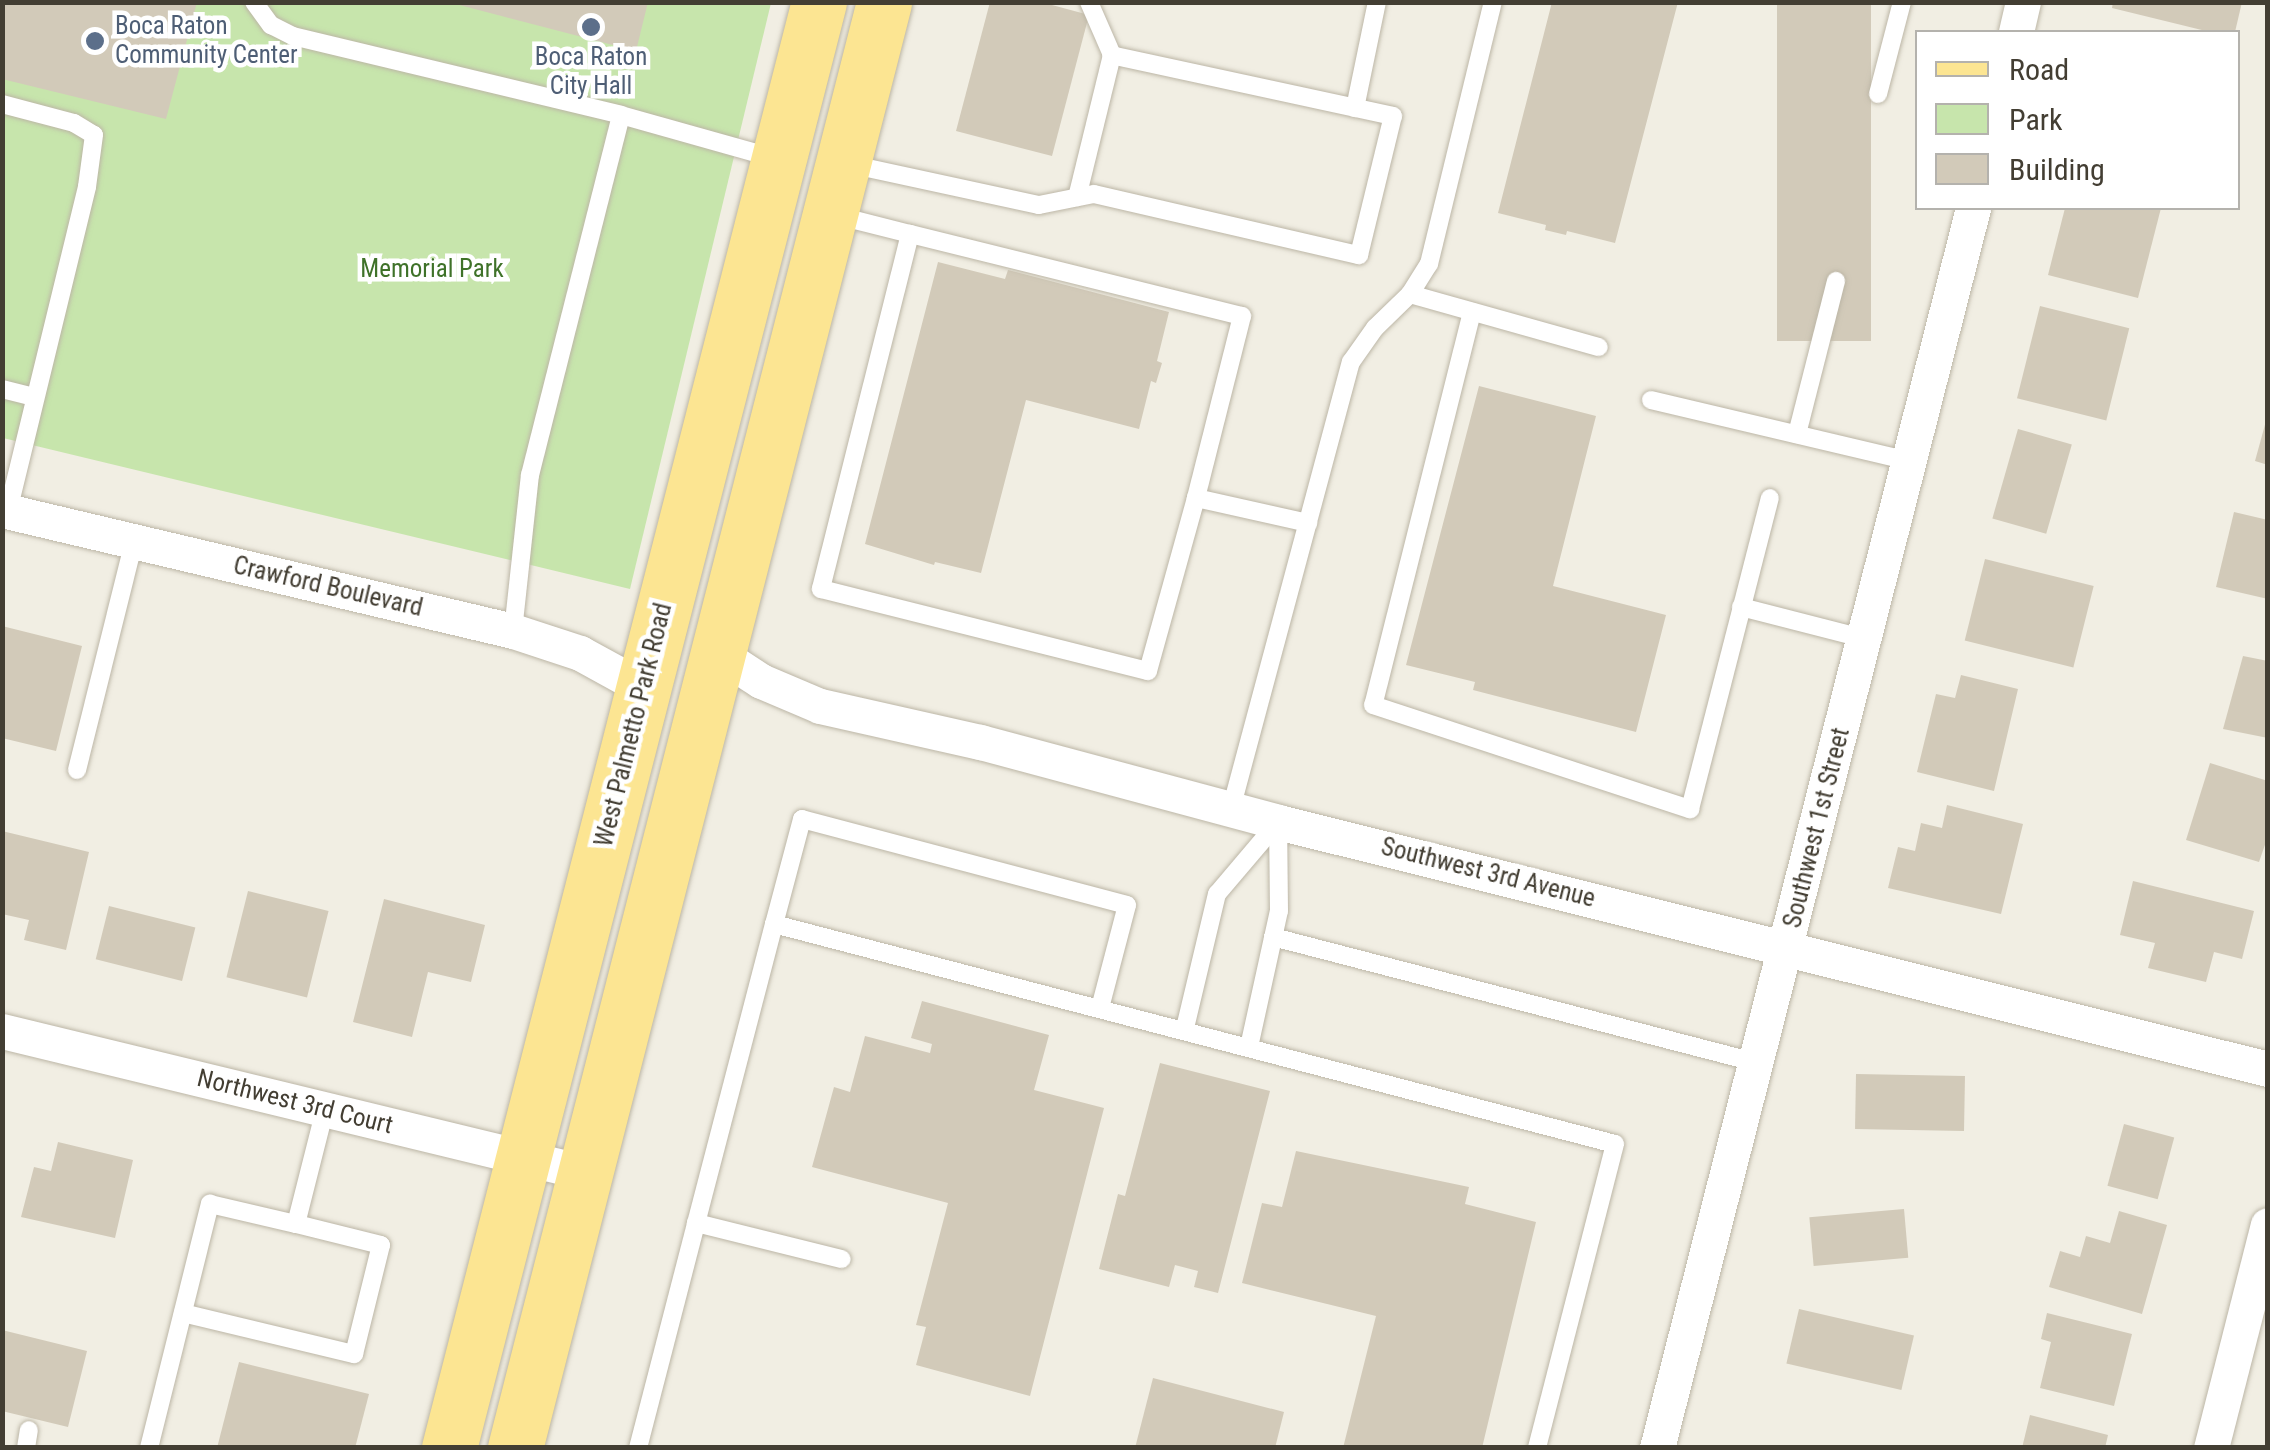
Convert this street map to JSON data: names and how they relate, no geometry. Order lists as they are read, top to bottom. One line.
{"streets":{"main road":["West Palmetto Park Road"],"street":["Crawford Boulevard","Southwest 1st Street","Southwest 3rd Avenue","Northwest 3rd Court"]},"crossings":[["Crawford Boulevard","West Palmetto Park Road"],["West Palmetto Park Road","Northwest 3rd Court"],["Southwest 1st Street","Southwest 3rd Avenue"]],"parks":["Memorial Park"],"places":["Boca Raton City Hall","Boca Raton Community Center"],"legend":["Road","Park","Building"]}
